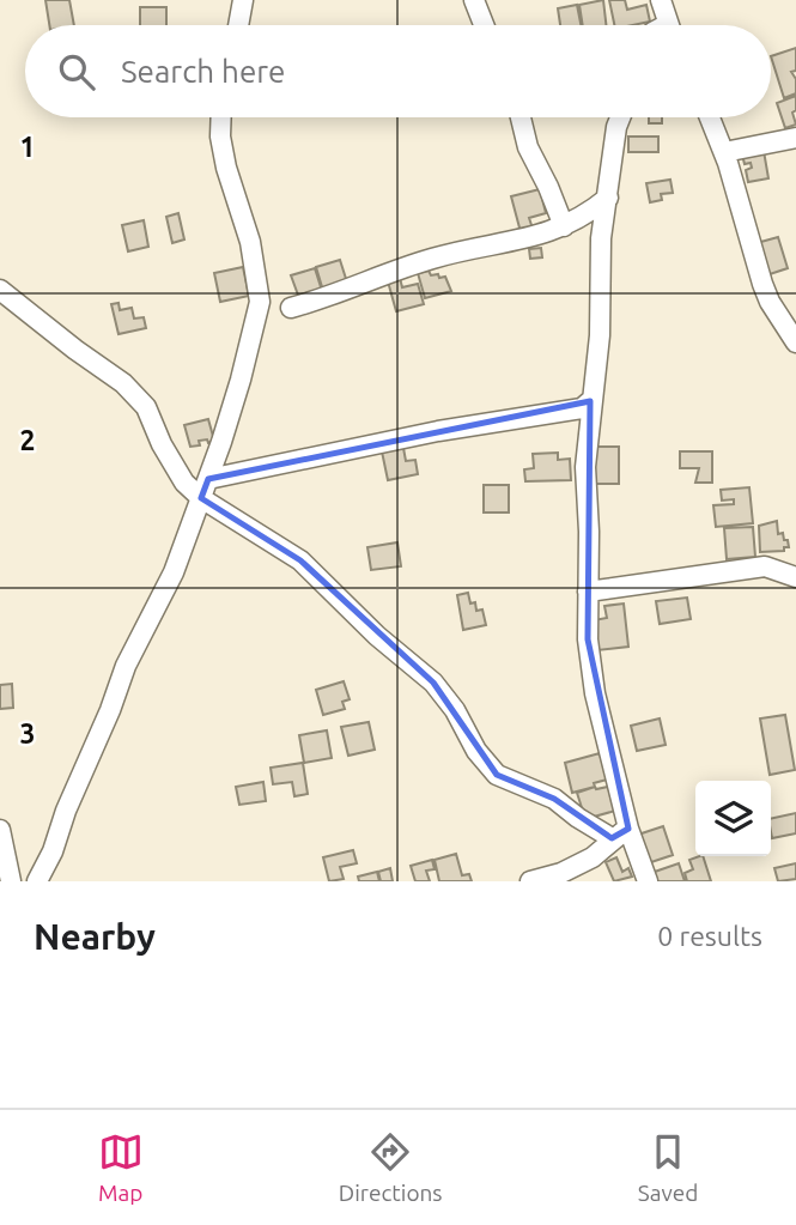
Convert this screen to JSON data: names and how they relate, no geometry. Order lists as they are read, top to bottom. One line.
{"page":{"search":"Search here","heading":["Nearby","0 results"],"nav":["Map","Directions","Saved"]},"grid":{"rows":["1","2","3"]}}
